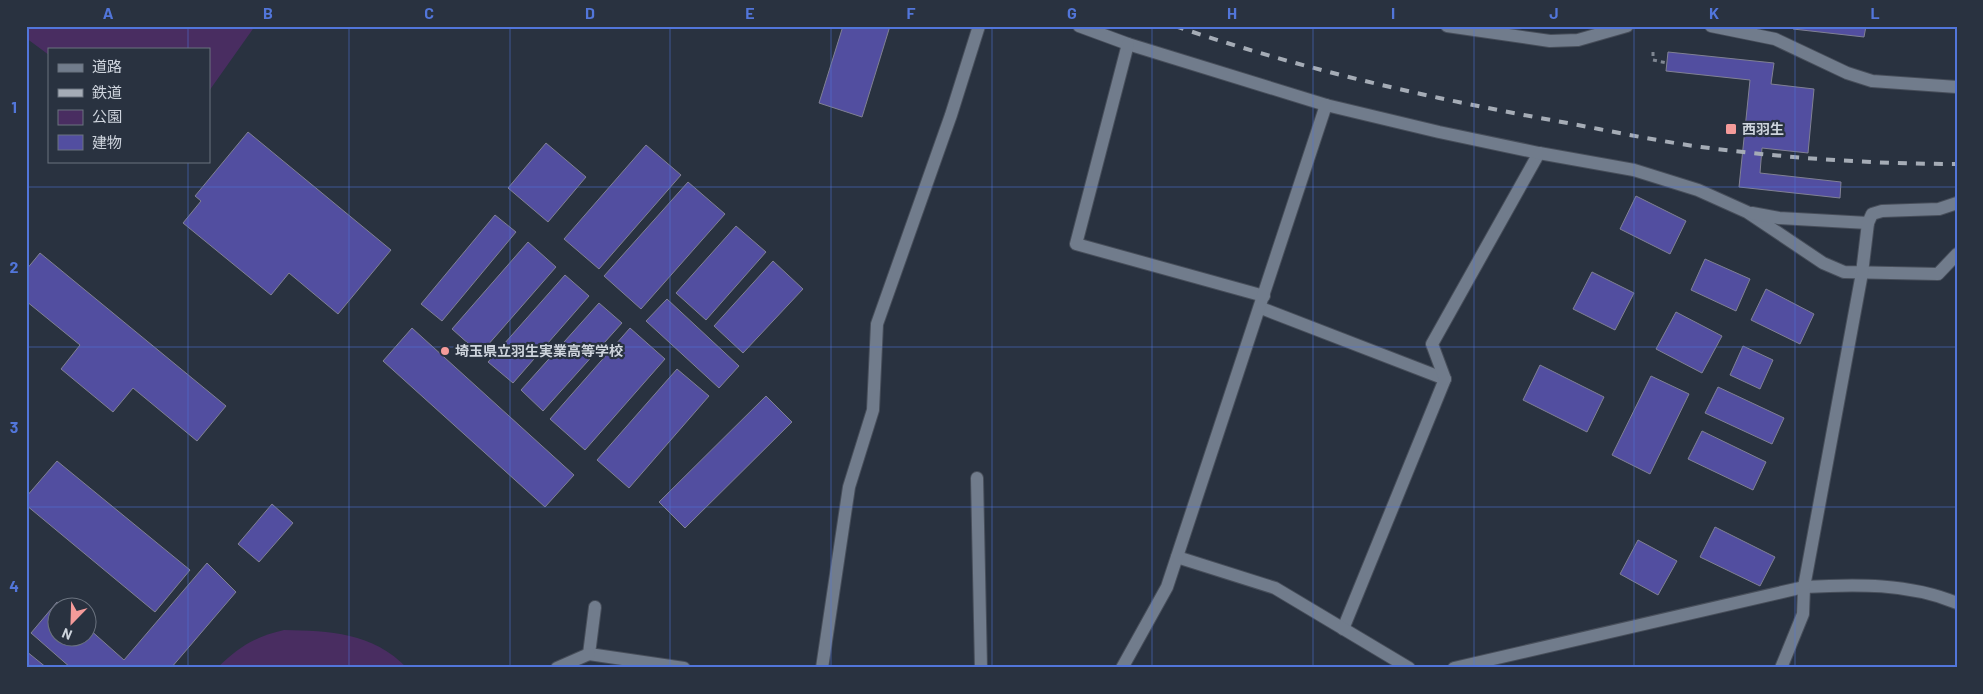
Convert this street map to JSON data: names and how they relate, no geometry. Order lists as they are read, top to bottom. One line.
{"places":{"transit":["西羽生"],"other":["埼玉県立羽生実業高等学校"]},"legend":["道路","鉄道","公園","建物"],"north":"bottom left","grid":{"columns":["A","B","C","D","E","F","G","H","I","J","K","L"],"rows":["1","2","3","4"]}}
